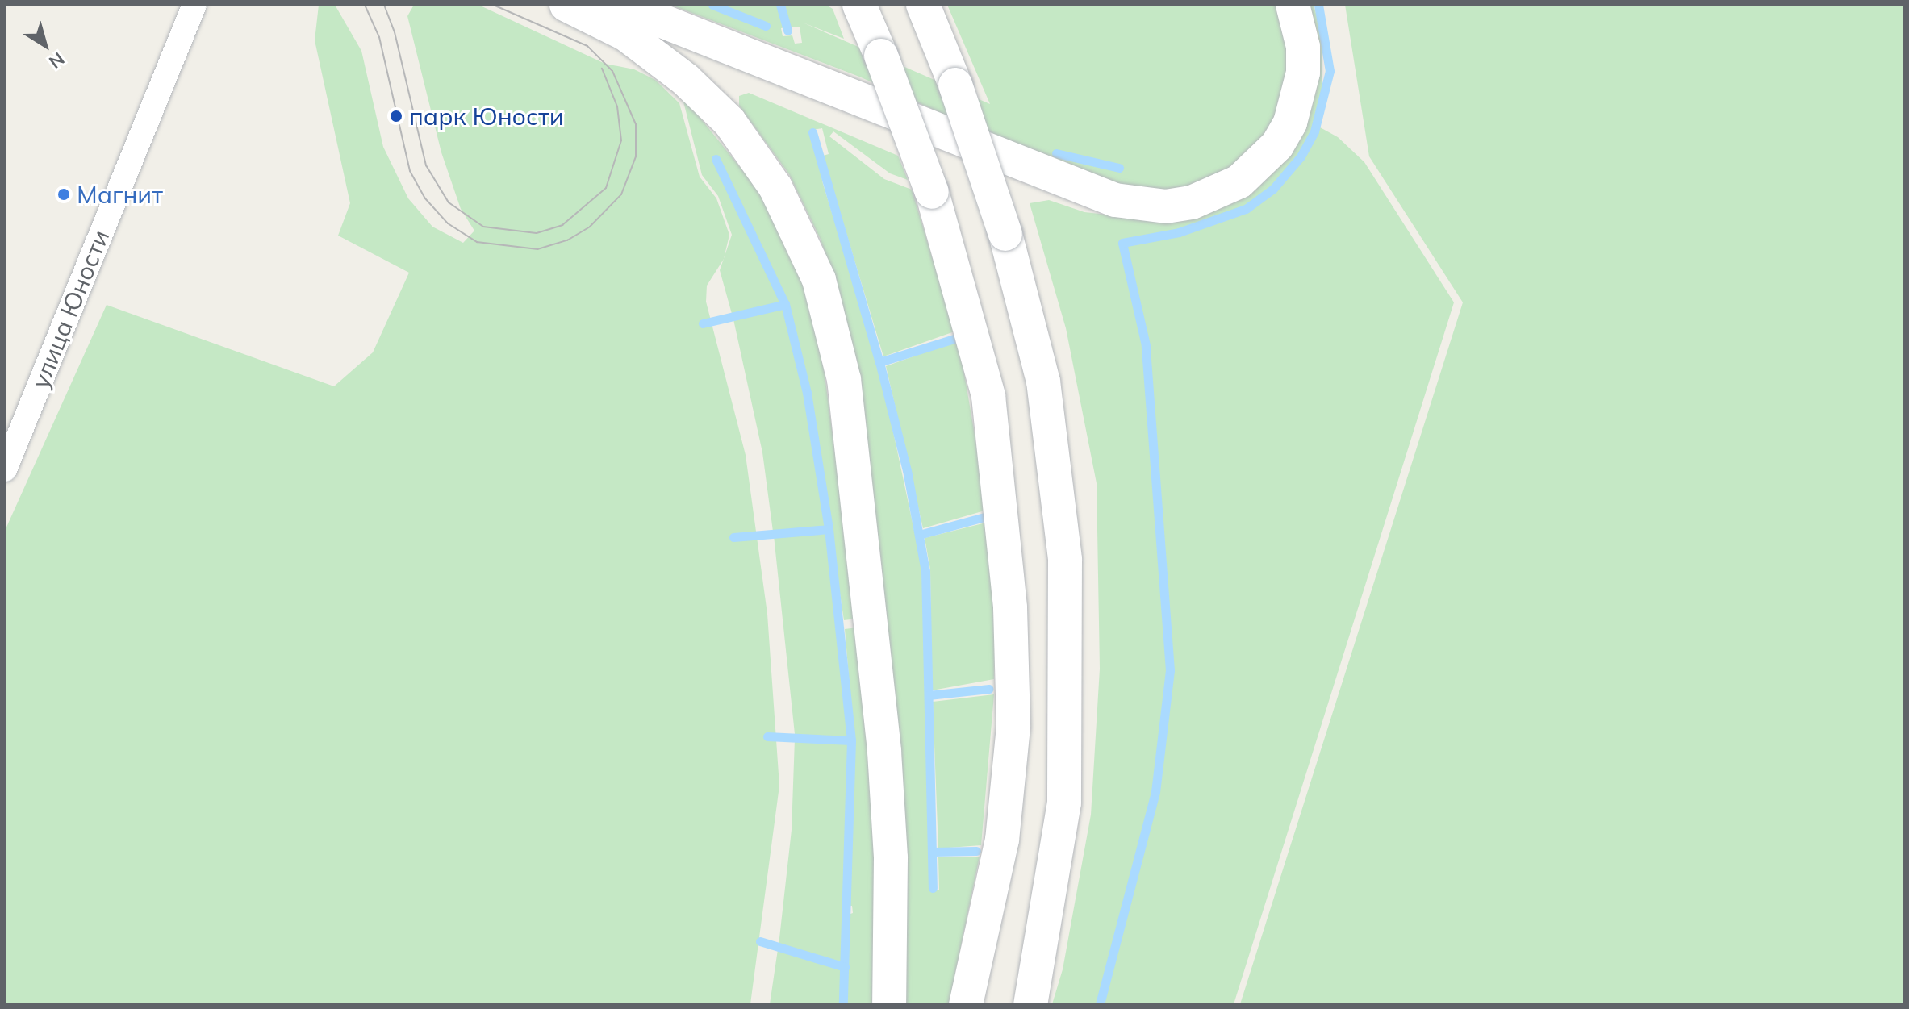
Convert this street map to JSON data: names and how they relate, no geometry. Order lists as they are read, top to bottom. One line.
{"streets":{"street":["улица Юности"]},"places":["парк Юности","Магнит"],"north":"bottom right"}
